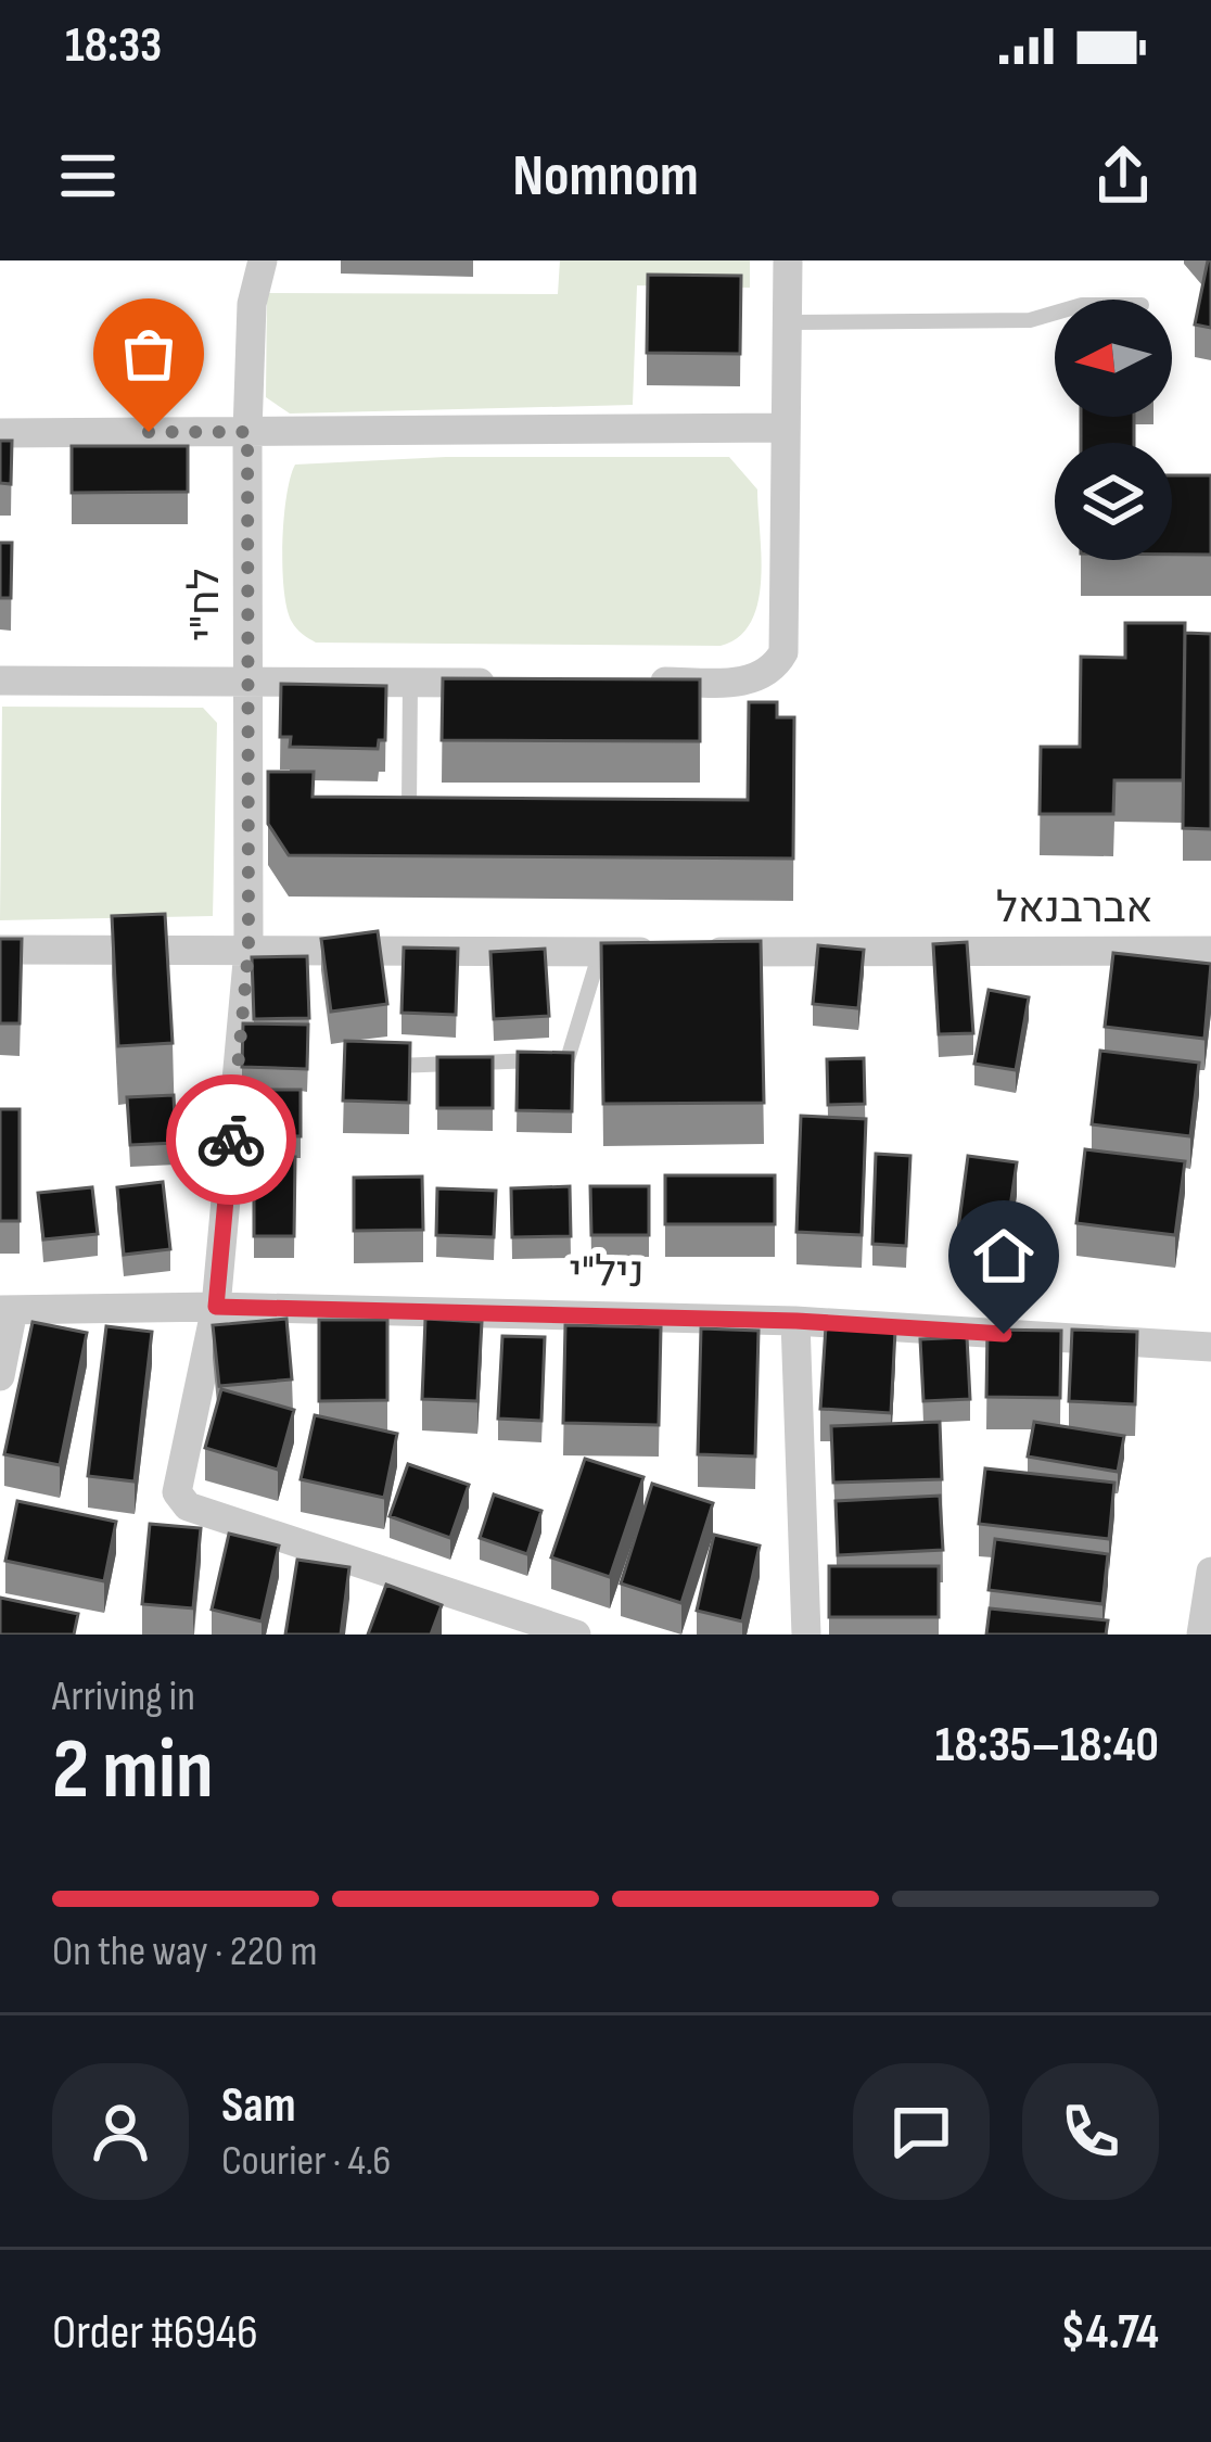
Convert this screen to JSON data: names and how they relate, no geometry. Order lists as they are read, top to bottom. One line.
{"streets":{"street":["לח\"י","אברבנאל","ניל\"י"]},"crossings":[["לח\"י","אברבנאל"],["לח\"י","ניל\"י"]],"north":"left","page":{"status":"18:33","header":"Nomnom","heading":["2 min","Arriving in","18:35–18:40"],"panel":["Sam","Courier · 4.6","Order #6946","$4.74"],"bar":"On the way · 220 m"}}
